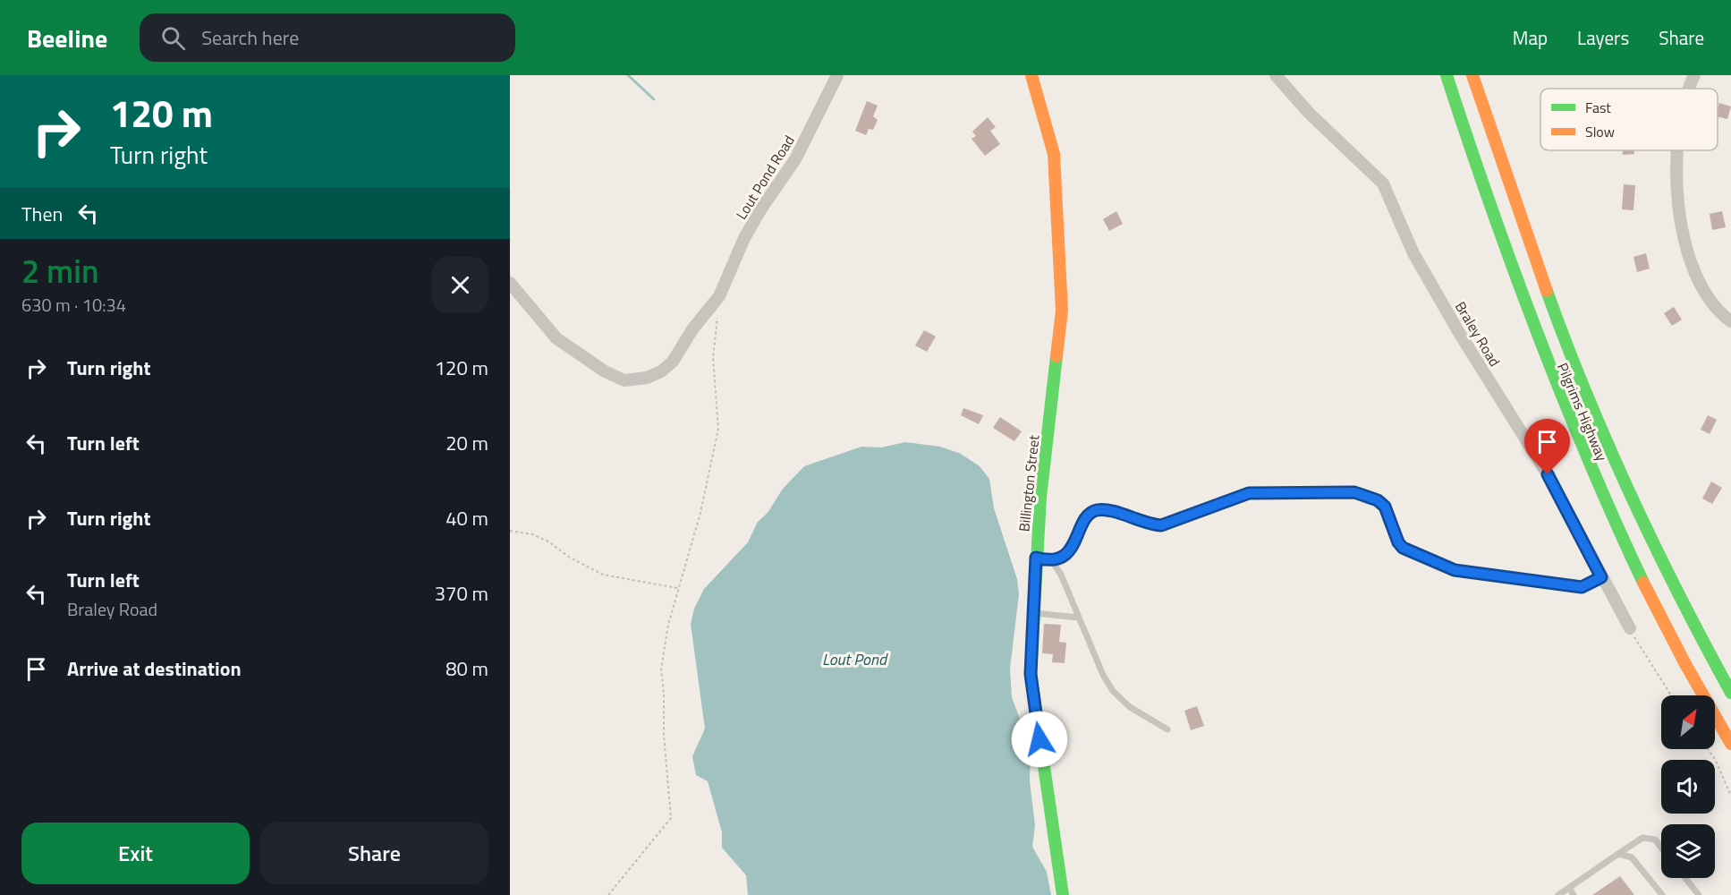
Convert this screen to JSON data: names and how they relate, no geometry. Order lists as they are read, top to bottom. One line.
{"streets":{"main road":["Pilgrims Highway","Billington Street"],"street":["Lout Pond Road","Braley Road"]},"water":["Lout Pond"],"legend":["Fast","Slow"],"north":"top right","page":{"header":"Beeline","search":"Search here","nav":["Map","Layers","Share"],"turn":["120 m","Turn right"],"then":"Then","heading":["2 min","630 m · 10:34"],"list":[{"name":"Turn right","value":"120 m"},{"name":"Turn left","value":"20 m"},{"name":"Turn right","value":"40 m"},{"name":"Turn left","note":"Braley Road","value":"370 m"},{"name":"Arrive at destination","value":"80 m"}],"buttons":["Exit","Share"]}}
